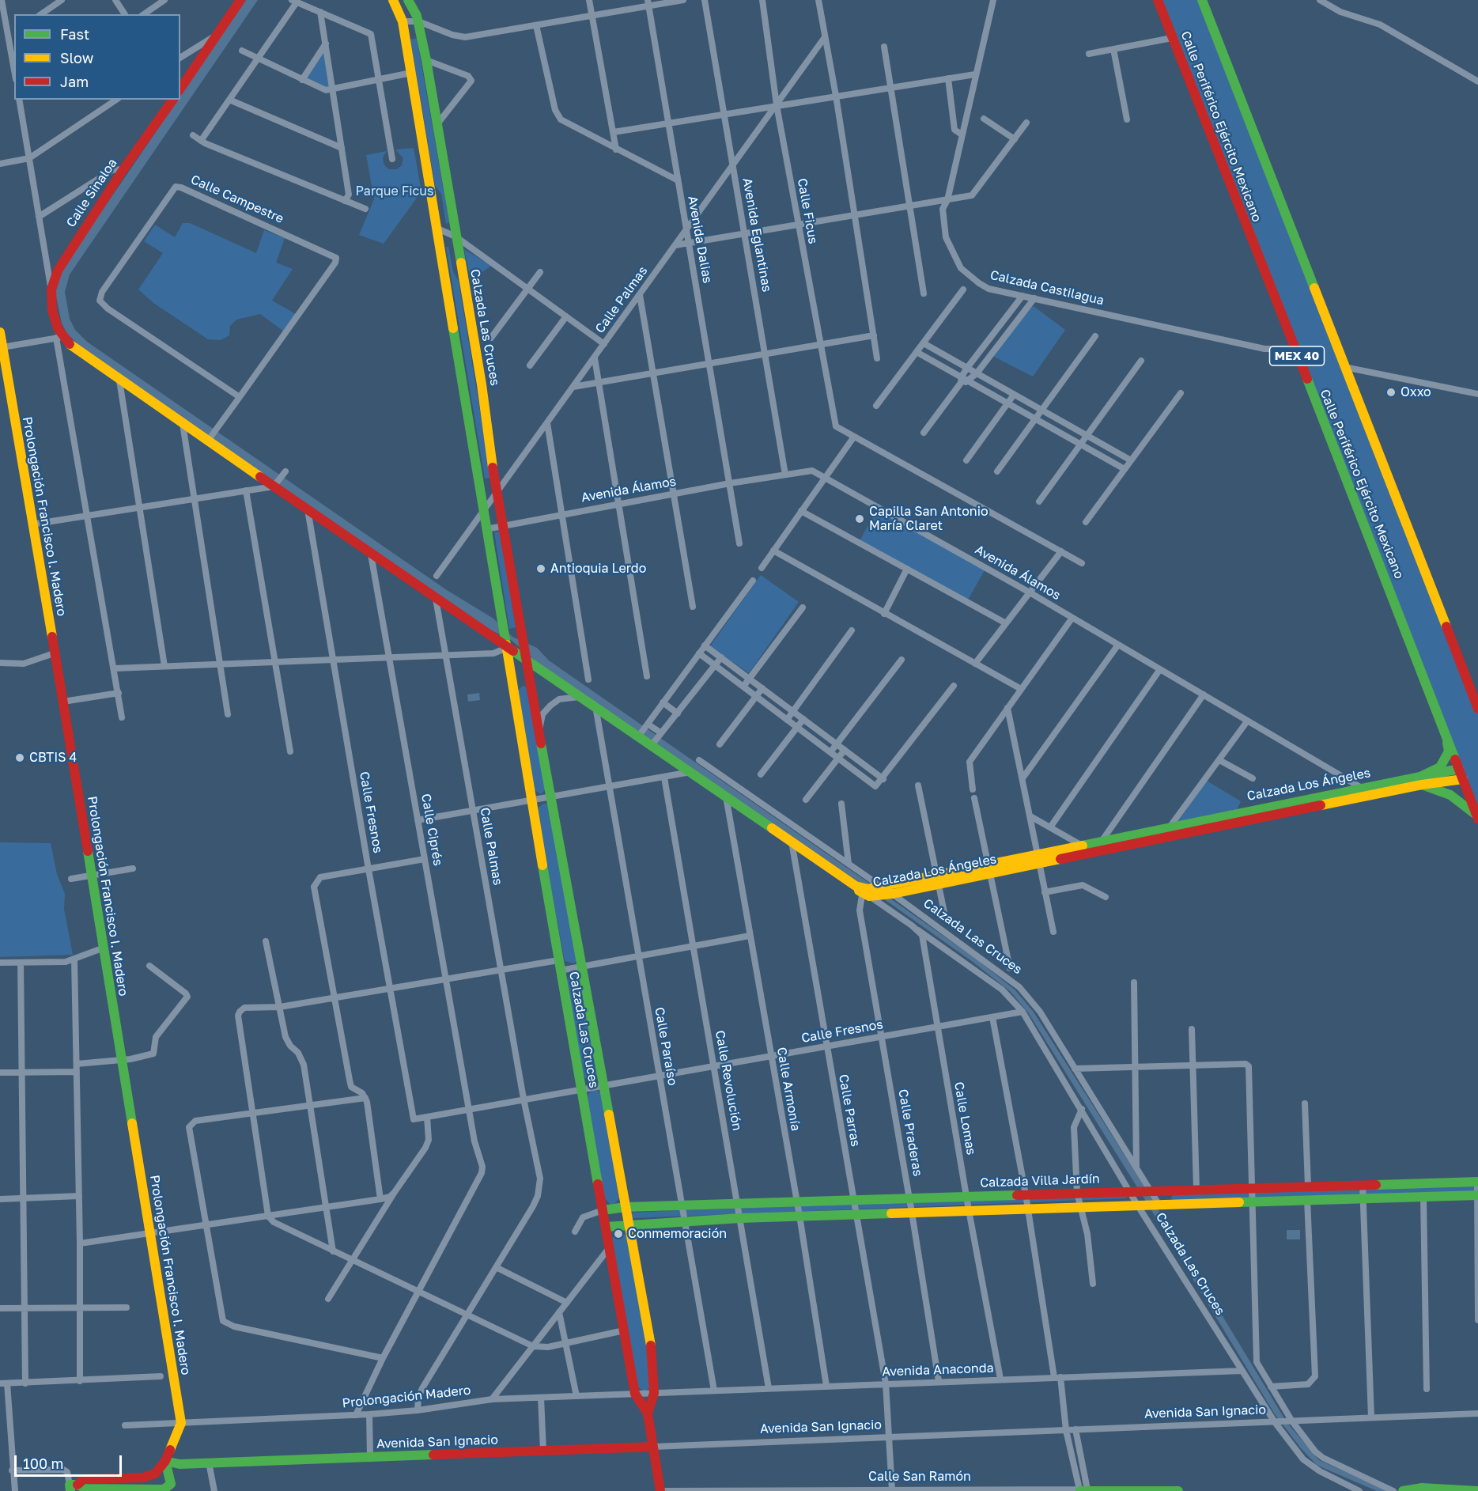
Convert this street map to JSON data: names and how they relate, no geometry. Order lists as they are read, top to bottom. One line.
{"streets":{"main road":["Calle Periférico Ejército Mexicano","Calle Sinaloa","Calzada Las Cruces","MEX 40","Prolongación Francisco I. Madero","Calzada Los Ángeles","Calzada Villa Jardín","Avenida San Ignacio","Calle San Ramón"],"street":["Calle Campestre","Calle Ficus","Avenida Eglantinas","Avenida Dalias","Calzada Castilagua","Calle Palmas","Avenida Álamos","Calle Fresnos","Calle Ciprés","Calle Paraíso","Calle Revolución","Calle Armonía","Calle Parras","Calle Lomas","Calle Praderas","Avenida Anaconda","Prolongación Madero"]},"crossings":[["Calle Periférico Ejército Mexicano","Calzada Castilagua"],["Calle Periférico Ejército Mexicano","Calzada Los Ángeles"],["Calle Ficus","Calle Palmas"],["Avenida Eglantinas","Calle Palmas"],["Avenida Eglantinas","Avenida Álamos"],["Avenida Dalias","Calle Palmas"],["Avenida Dalias","Avenida Álamos"],["Calle Palmas","Calzada Las Cruces"],["Calle Palmas","Calle Fresnos"],["Calle Palmas","Prolongación Madero"],["Calzada Las Cruces","Avenida Álamos"],["Calzada Las Cruces","Calzada Los Ángeles"],["Calzada Las Cruces","Calle Fresnos"],["Calzada Las Cruces","Calle Lomas"],["Calzada Las Cruces","Calzada Villa Jardín"],["Calzada Las Cruces","Avenida Anaconda"],["Calzada Las Cruces","Prolongación Madero"],["Calzada Las Cruces","Avenida San Ignacio"],["Calzada Las Cruces","Calle San Ramón"],["Avenida Álamos","Calzada Los Ángeles"],["Prolongación Francisco I. Madero","Prolongación Madero"],["Calzada Los Ángeles","Calle Praderas"],["Calle Fresnos","Calle Ciprés"],["Calle Fresnos","Calle Paraíso"],["Calle Fresnos","Calle Revolución"],["Calle Fresnos","Calle Armonía"],["Calle Fresnos","Calle Parras"],["Calle Fresnos","Calle Lomas"],["Calle Fresnos","Calle Praderas"],["Calle Ciprés","Prolongación Madero"],["Calle Paraíso","Calzada Villa Jardín"],["Calle Paraíso","Avenida Anaconda"],["Calle Revolución","Calzada Villa Jardín"],["Calle Revolución","Avenida Anaconda"],["Calle Armonía","Calzada Villa Jardín"],["Calle Armonía","Avenida Anaconda"],["Calle Parras","Calzada Villa Jardín"],["Calle Parras","Avenida Anaconda"],["Calle Parras","Avenida San Ignacio"],["Calle Parras","Calle San Ramón"],["Calle Lomas","Calzada Villa Jardín"],["Calle Lomas","Avenida Anaconda"],["Calle Praderas","Calzada Villa Jardín"],["Calle Praderas","Avenida Anaconda"],["Avenida Anaconda","Prolongación Madero"]],"parks":["Parque Ficus"],"places":["Oxxo","Capilla San Antonio María Claret","Antioquia Lerdo","CBTIS 4","Conmemoración"],"legend":["Fast","Slow","Jam"],"scale_bar":"100 m"}
